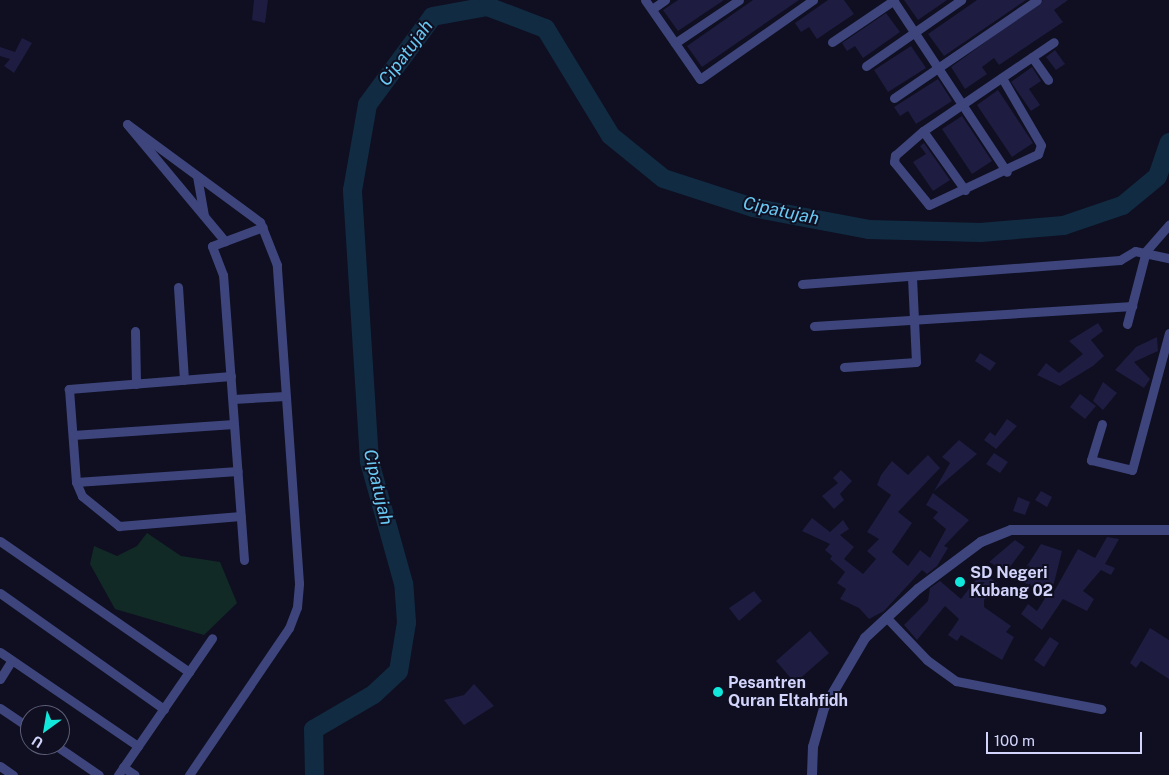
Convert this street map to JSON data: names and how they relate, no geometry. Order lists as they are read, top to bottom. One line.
{"water":["Cipatujah"],"places":["SD Negeri Kubang 02","Pesantren Quran Eltahfidh"],"scale_bar":"100 m","north":"bottom left"}
